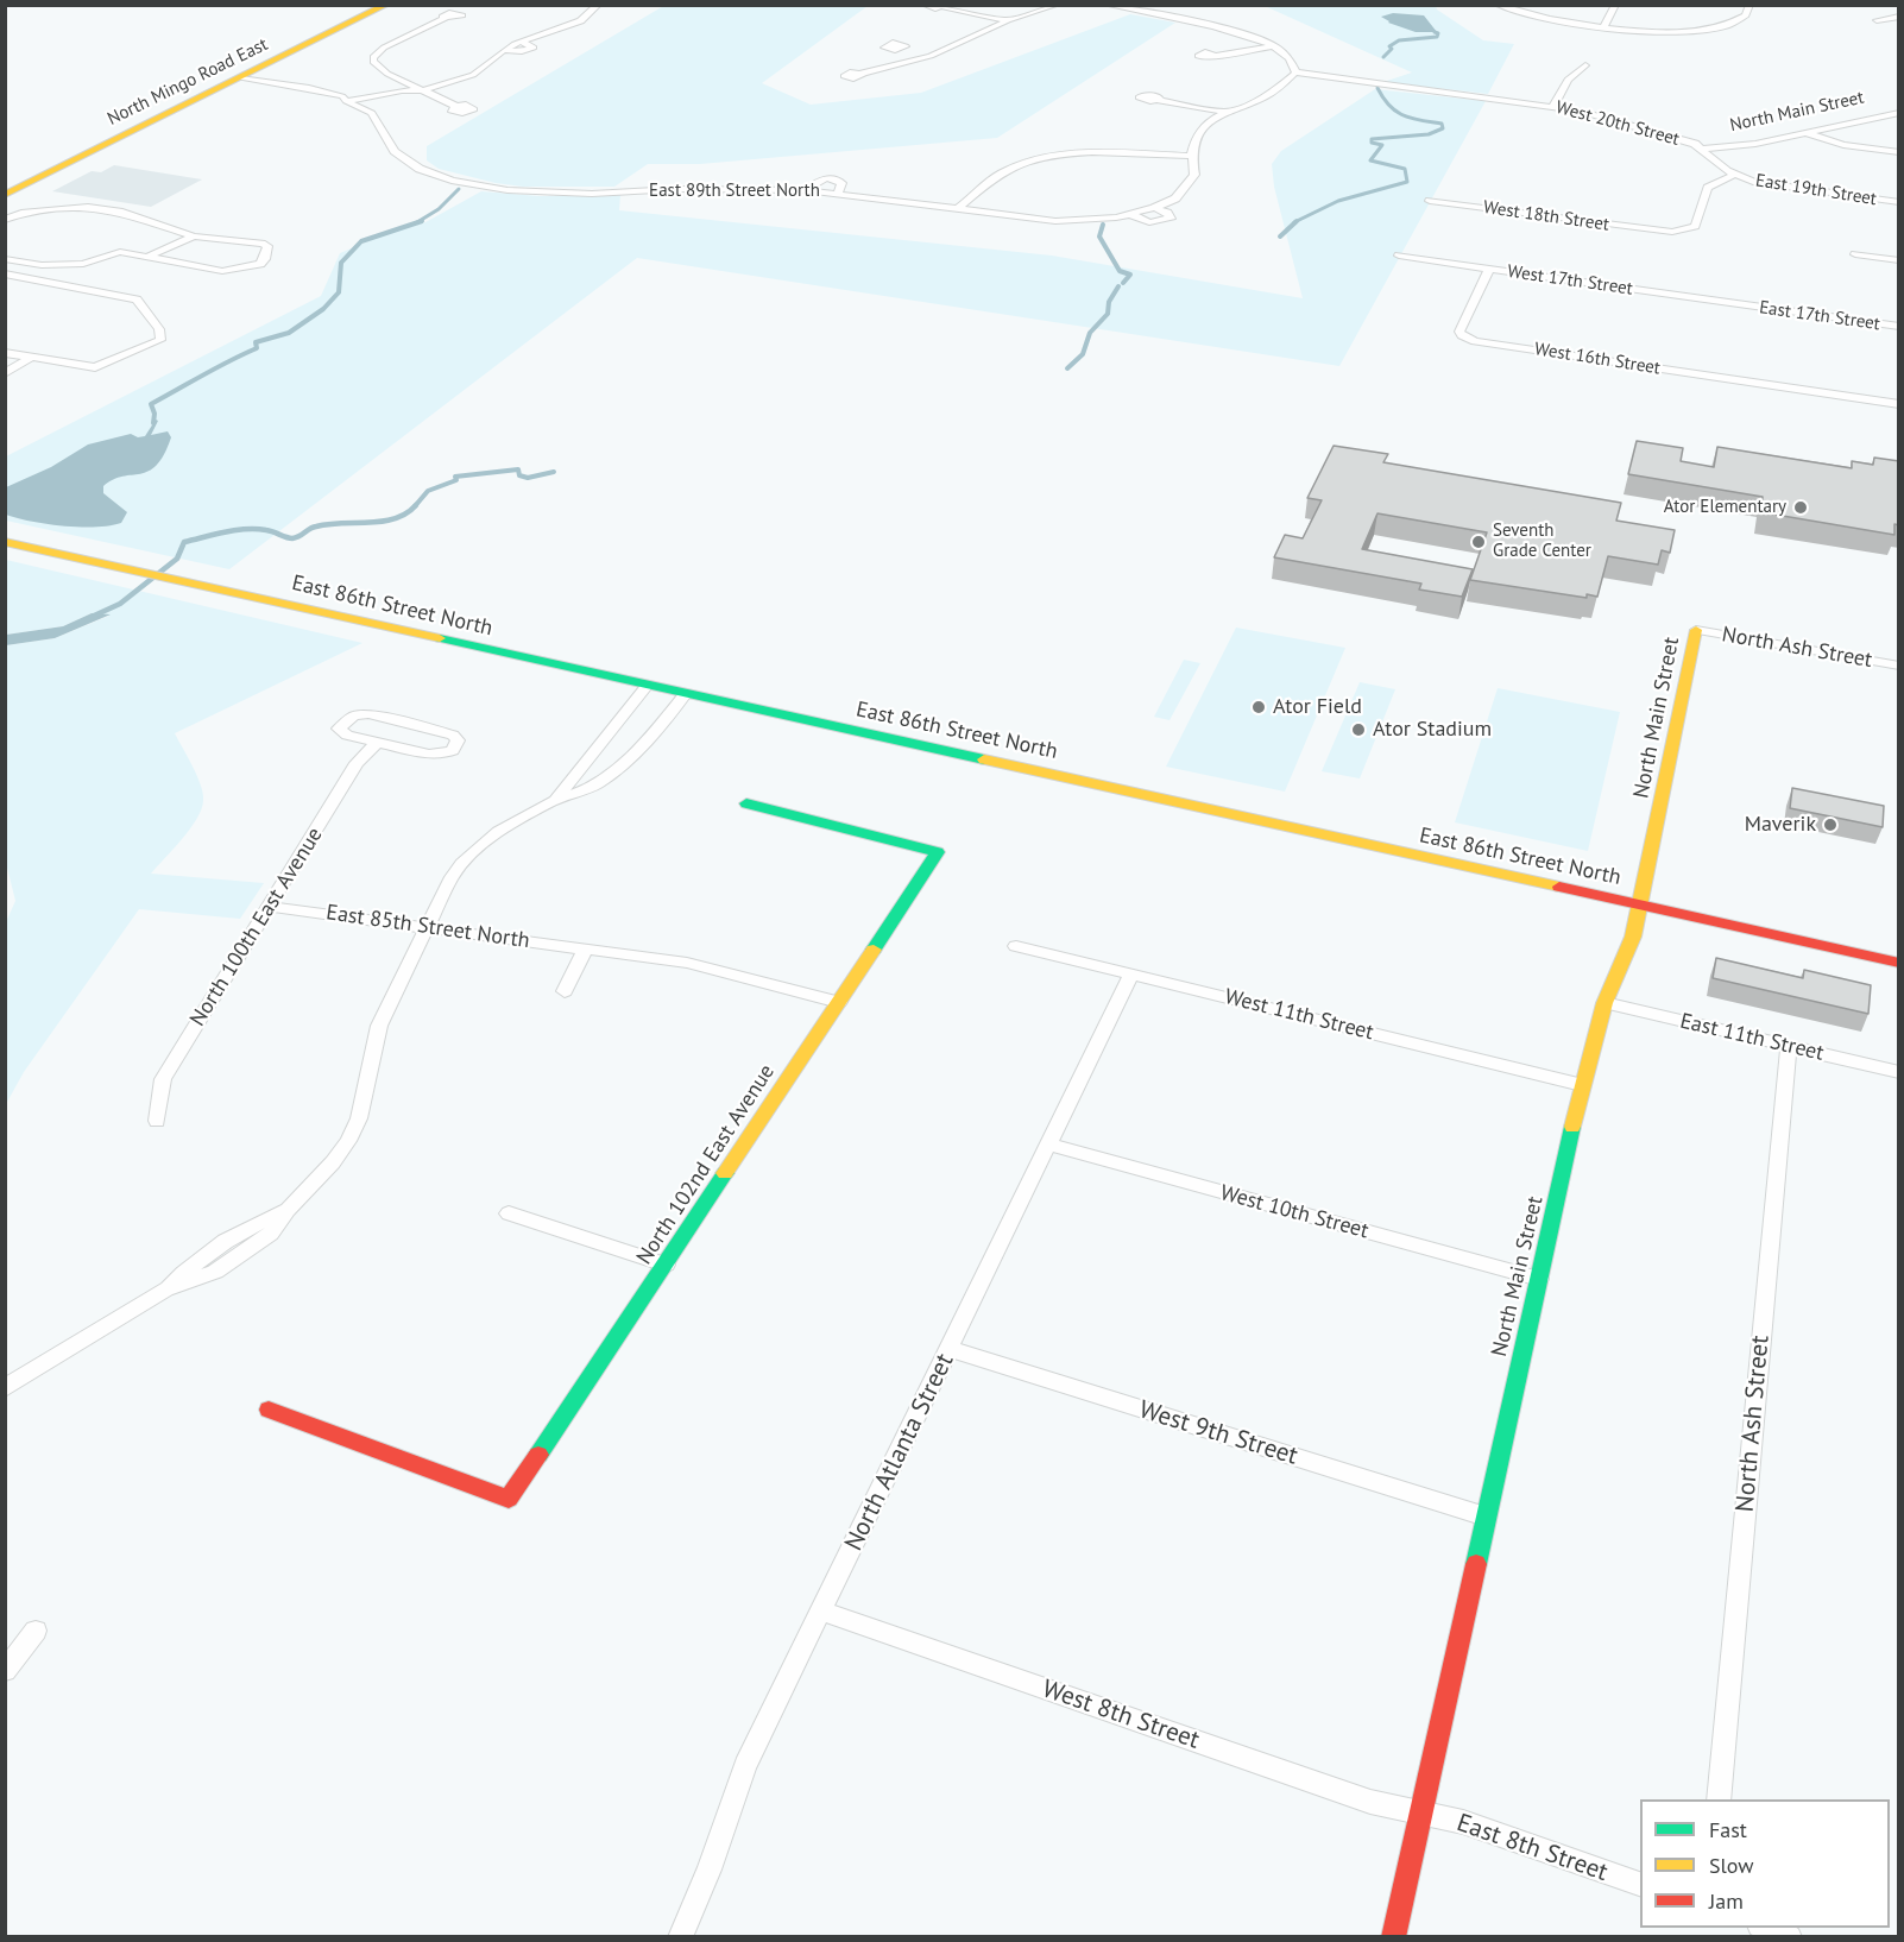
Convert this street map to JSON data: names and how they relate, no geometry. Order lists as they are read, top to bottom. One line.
{"streets":{"street":["North Mingo Road East","North Main Street","West 20th Street","East 19th Street","East 89th Street North","West 18th Street","West 17th Street","East 17th Street","West 16th Street","East 86th Street North","North Ash Street","North 100th East Avenue","East 85th Street North","West 11th Street","East 11th Street","North 102nd East Avenue","West 10th Street","West 9th Street","North Atlanta Street","West 8th Street","East 8th Street"]},"crossings":[["North Mingo Road East","East 89th Street North"],["North Main Street","West 20th Street"],["North Main Street","East 86th Street North"],["North Main Street","North Ash Street"],["North Main Street","West 11th Street"],["North Main Street","East 11th Street"],["North Main Street","West 10th Street"],["North Main Street","West 9th Street"],["North Main Street","West 8th Street"],["North Main Street","East 8th Street"],["East 19th Street","West 18th Street"],["West 17th Street","East 17th Street"],["West 17th Street","West 16th Street"],["North Ash Street","East 11th Street"],["North 100th East Avenue","East 85th Street North"],["East 85th Street North","North 102nd East Avenue"],["West 11th Street","North Atlanta Street"],["West 10th Street","North Atlanta Street"],["West 9th Street","North Atlanta Street"],["North Atlanta Street","West 8th Street"],["West 8th Street","East 8th Street"]],"places":["Ator Elementary","Seventh Grade Center","Ator Field","Ator Stadium","Maverik"],"legend":["Fast","Slow","Jam"]}
